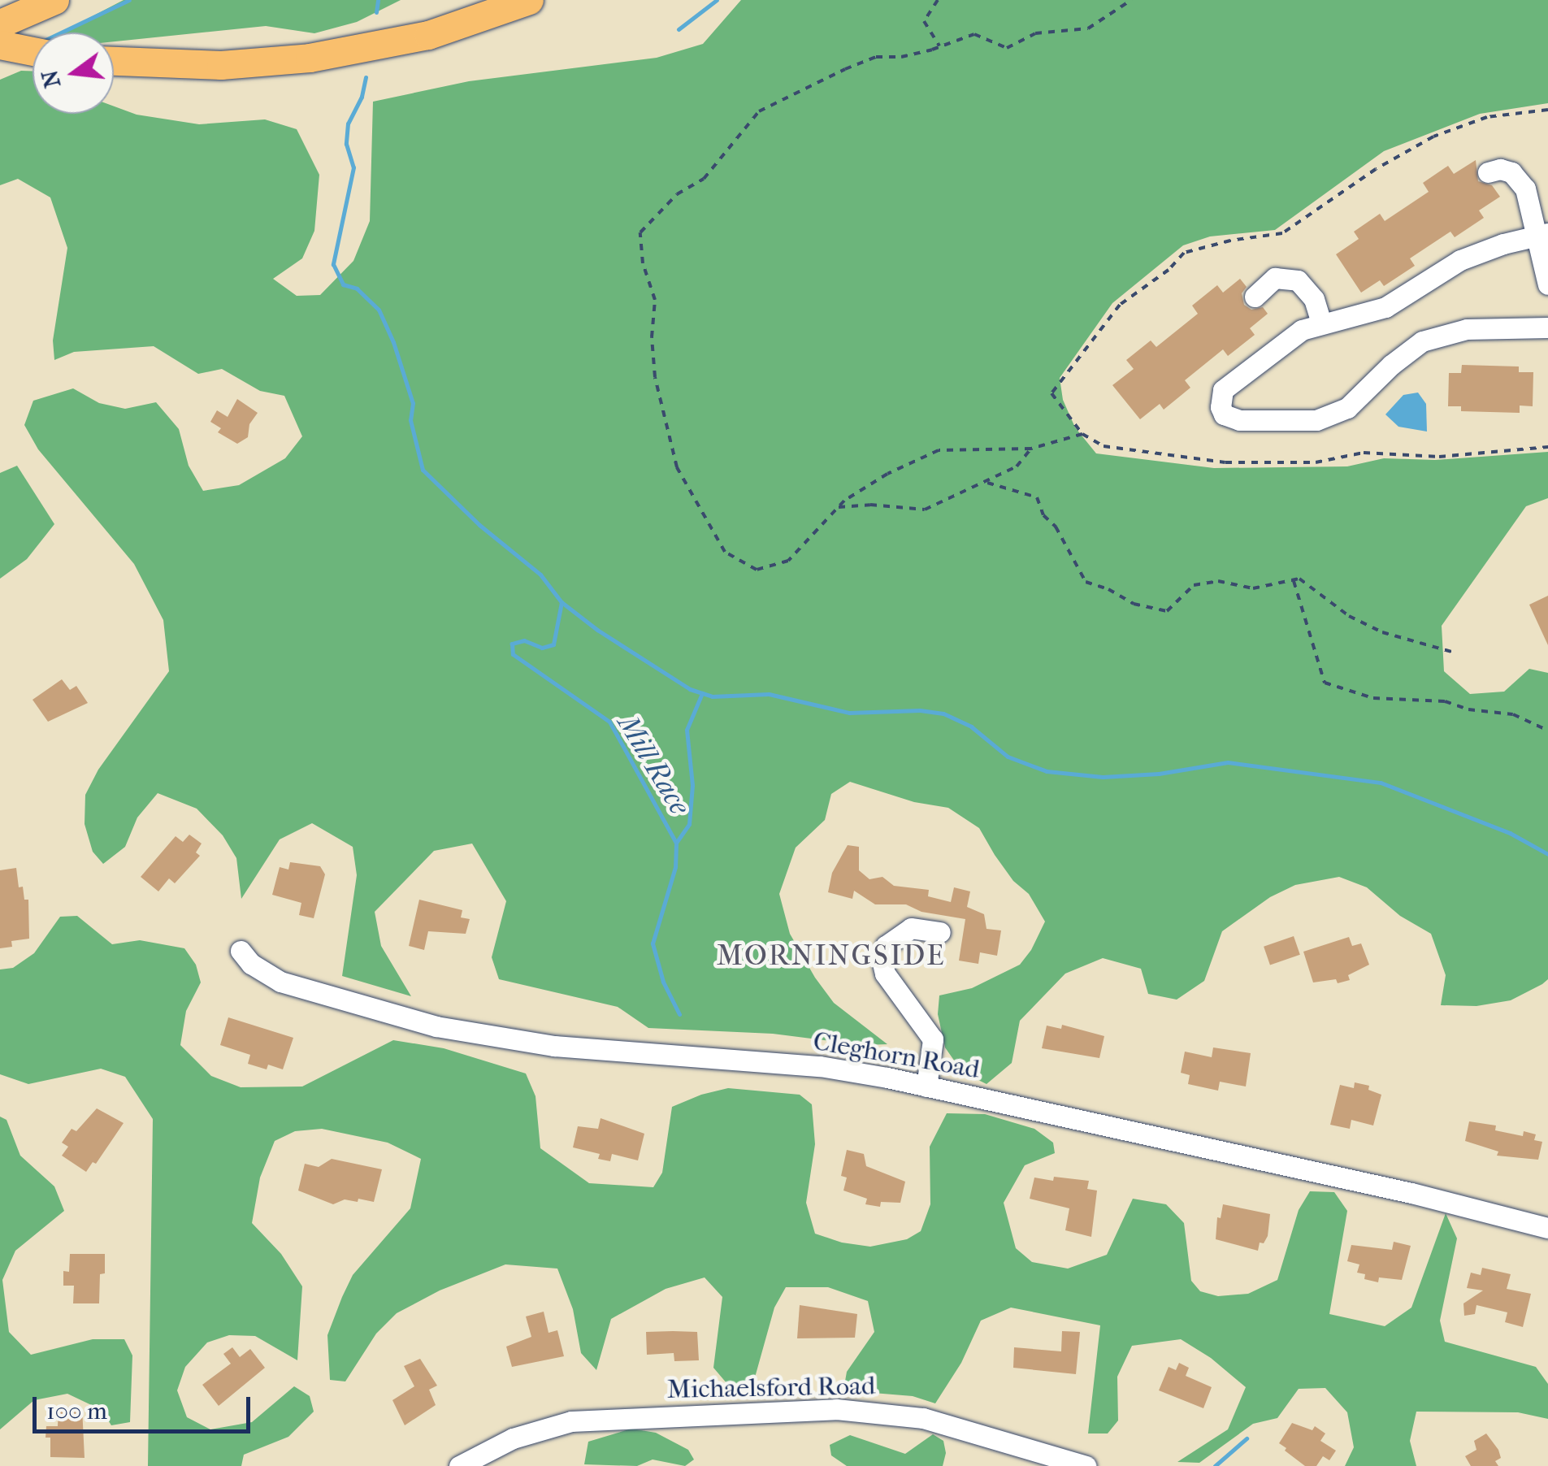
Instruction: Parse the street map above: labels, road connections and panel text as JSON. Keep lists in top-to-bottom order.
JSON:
{
  "streets": {
    "street": ["Cleghorn Road", "Michaelsford Road"]
  },
  "districts": ["MORNINGSIDE"],
  "water": ["Mill Race"],
  "scale_bar": "100 m",
  "north": "left"
}
